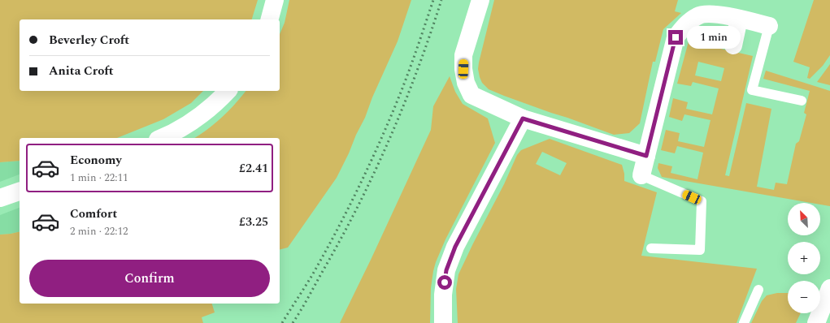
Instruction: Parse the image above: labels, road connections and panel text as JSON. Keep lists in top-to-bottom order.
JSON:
{
  "north": "top left",
  "page": {
    "banner": ["Beverley Croft", "Anita Croft"],
    "bubble": "1 min",
    "list": [
      {
        "name": "Economy",
        "note": "1 min · 22:11",
        "value": "£2.41"
      },
      {
        "name": "Comfort",
        "note": "2 min · 22:12",
        "value": "£3.25"
      }
    ],
    "map_buttons": ["+", "−"],
    "buttons": "Confirm"
  }
}
